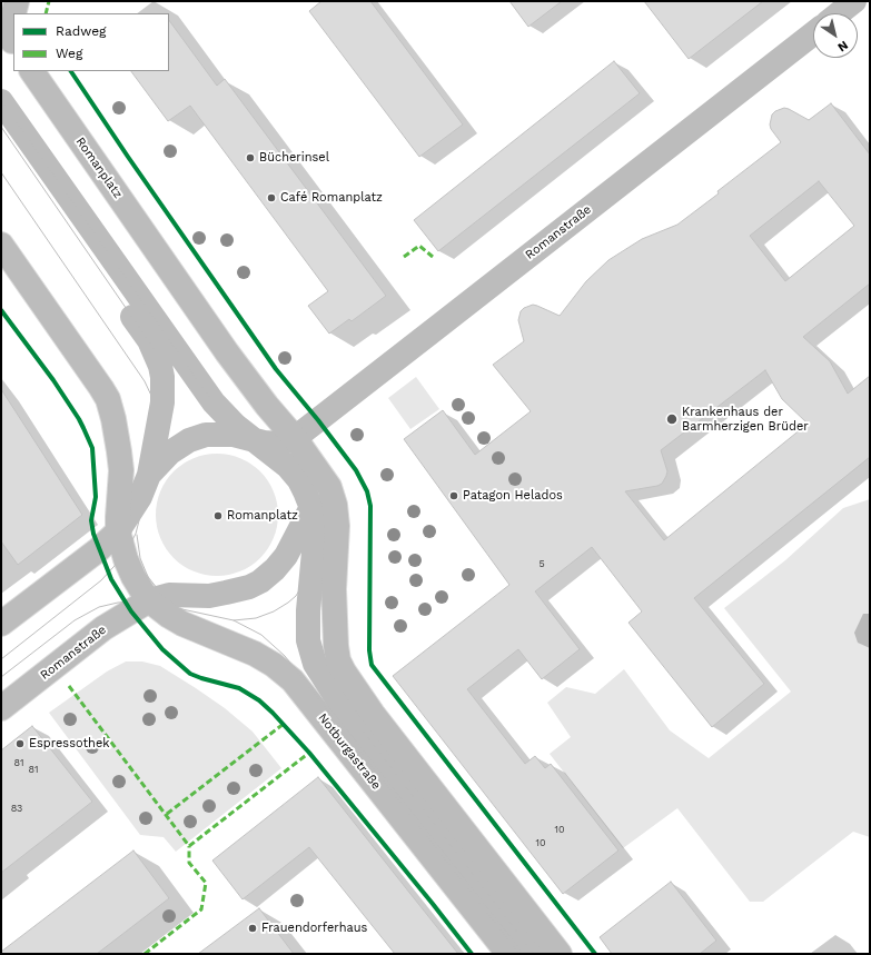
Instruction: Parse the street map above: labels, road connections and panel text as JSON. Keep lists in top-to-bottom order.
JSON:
{
  "streets": {
    "main road": ["Romanplatz", "Romanstraße", "Notburgastraße"]
  },
  "crossings": [
    ["Romanplatz", "Romanstraße"],
    ["Romanstraße", "Notburgastraße"]
  ],
  "places": [
    "Bücherinsel",
    "Café Romanplatz",
    "Krankenhaus der Barmherzigen Brüder",
    "Patagon Helados",
    "Romanplatz",
    "Espressothek",
    "Frauendorferhaus"
  ],
  "house_numbers": [
    "5",
    "81",
    "81",
    "83",
    "10",
    "10"
  ],
  "legend": ["Radweg", "Weg"],
  "north": "bottom right"
}
